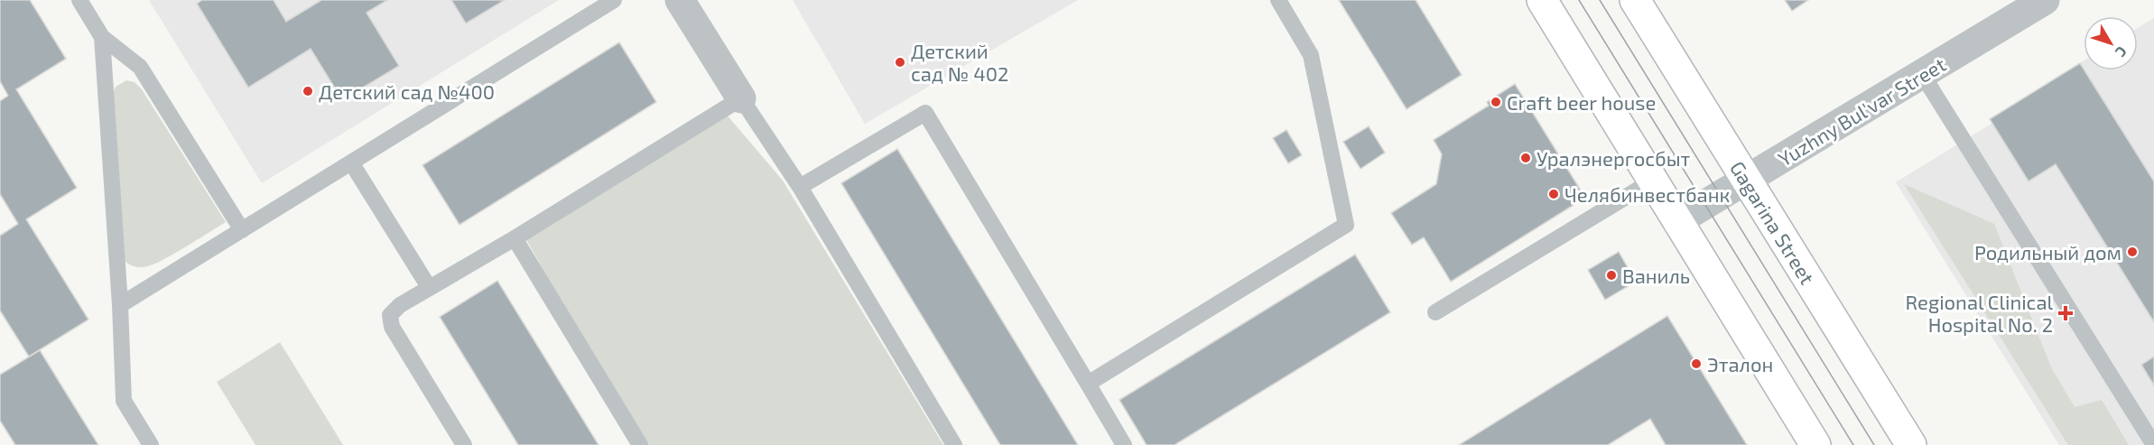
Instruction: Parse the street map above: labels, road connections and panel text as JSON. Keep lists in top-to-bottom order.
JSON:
{
  "streets": {
    "main road": ["Gagarina Street"],
    "street": ["Yuzhny Bul'var Street"]
  },
  "crossings": [
    ["Yuzhny Bul'var Street", "Gagarina Street"]
  ],
  "places": {
    "other": [
      "Детский сад № 402",
      "Детский сад №400",
      "Craft beer house",
      "Уралэнергосбыт",
      "Челябинвестбанк",
      "Родильный дом",
      "Ваниль",
      "Эталон"
    ],
    "health": ["Regional Clinical Hospital No. 2"]
  },
  "north": "bottom right"
}
